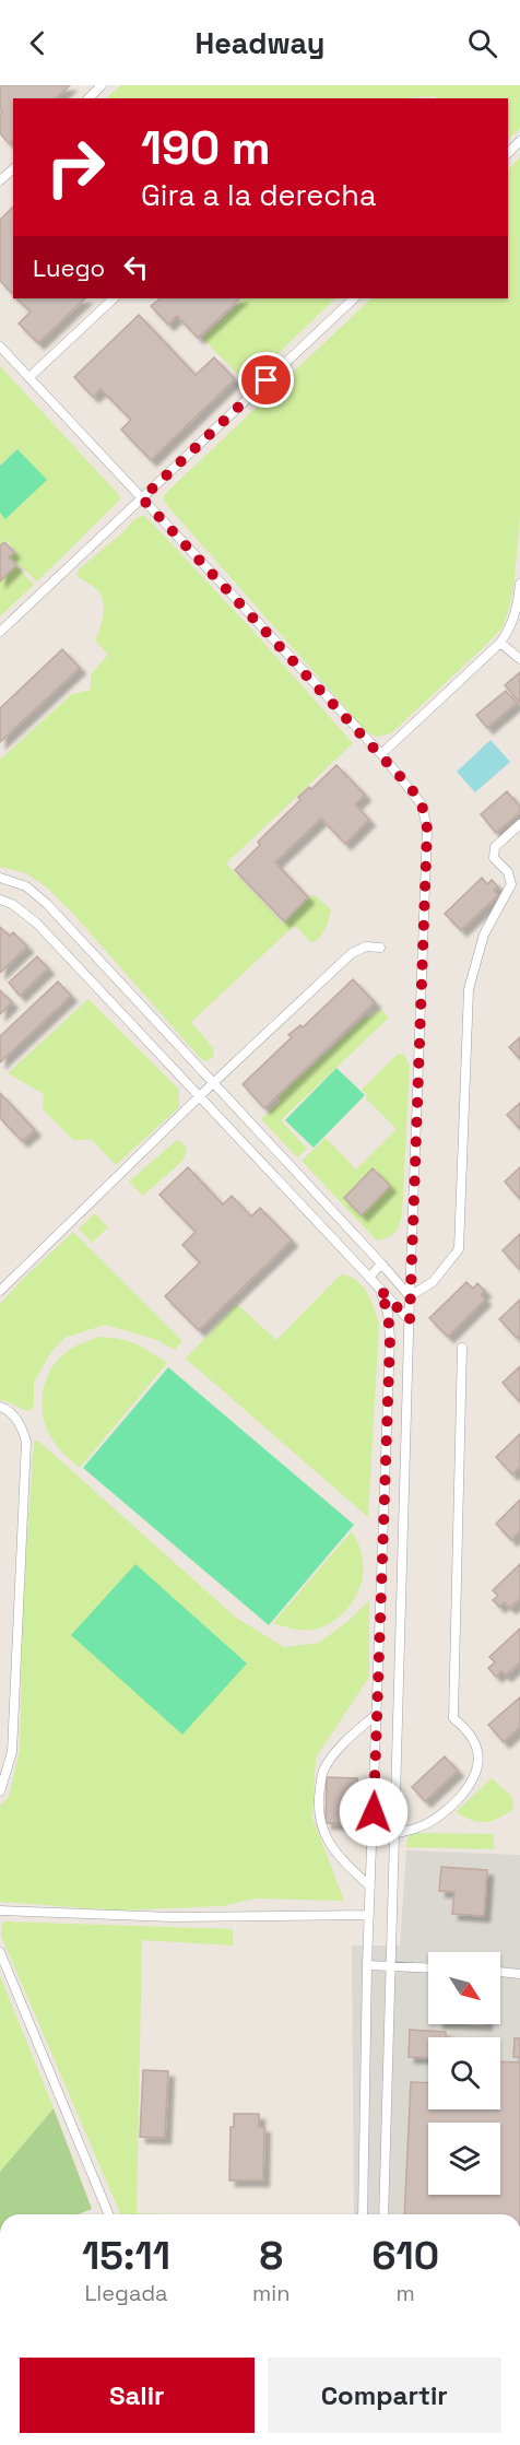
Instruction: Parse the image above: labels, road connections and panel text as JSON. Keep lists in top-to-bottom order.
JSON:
{
  "north": "bottom right",
  "page": {
    "header": "Headway",
    "turn": ["190 m", "Gira a la derecha"],
    "then": "Luego",
    "eta": [
      "15:11",
      "Llegada",
      "8",
      "min",
      "610",
      "m"
    ],
    "buttons": ["Salir", "Compartir"]
  }
}
